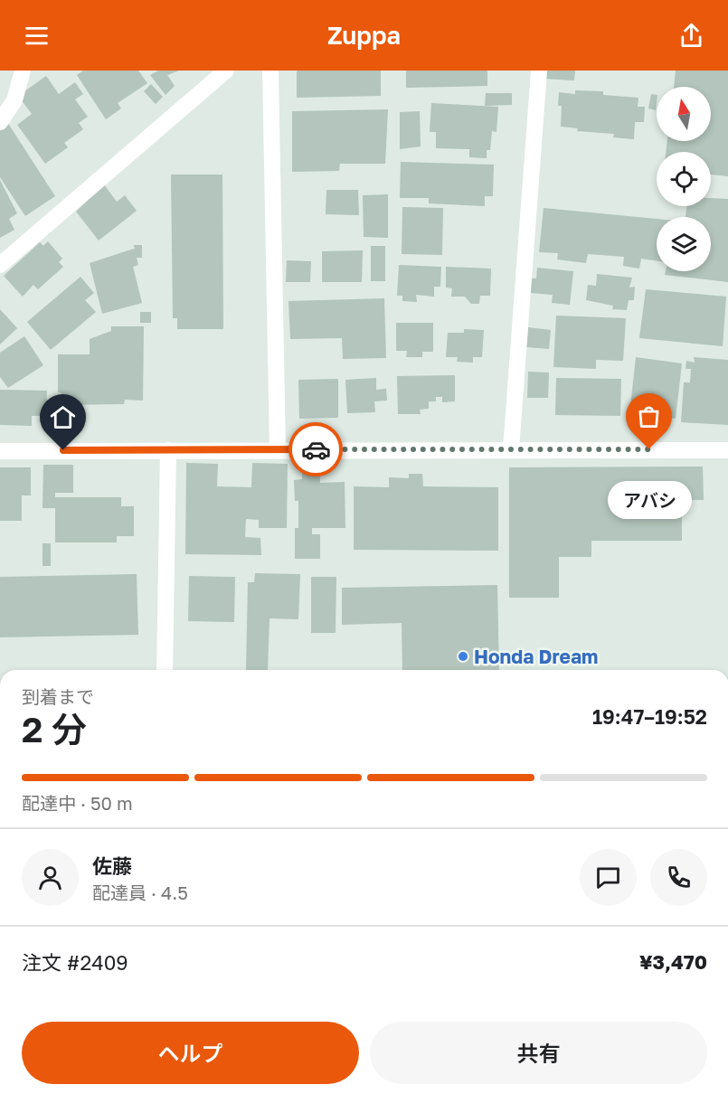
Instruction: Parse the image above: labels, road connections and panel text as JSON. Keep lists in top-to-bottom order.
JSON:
{
  "places": ["アバシ", "Honda Dream"],
  "north": "top",
  "page": {
    "header": "Zuppa",
    "bubble": "アバシ",
    "heading": ["2 分", "到着まで", "19:47–19:52"],
    "panel": [
      "佐藤",
      "配達員 · 4.5",
      "注文 #2409",
      "¥3,470"
    ],
    "bar": "配達中 · 50 m",
    "buttons": ["ヘルプ", "共有"]
  }
}
